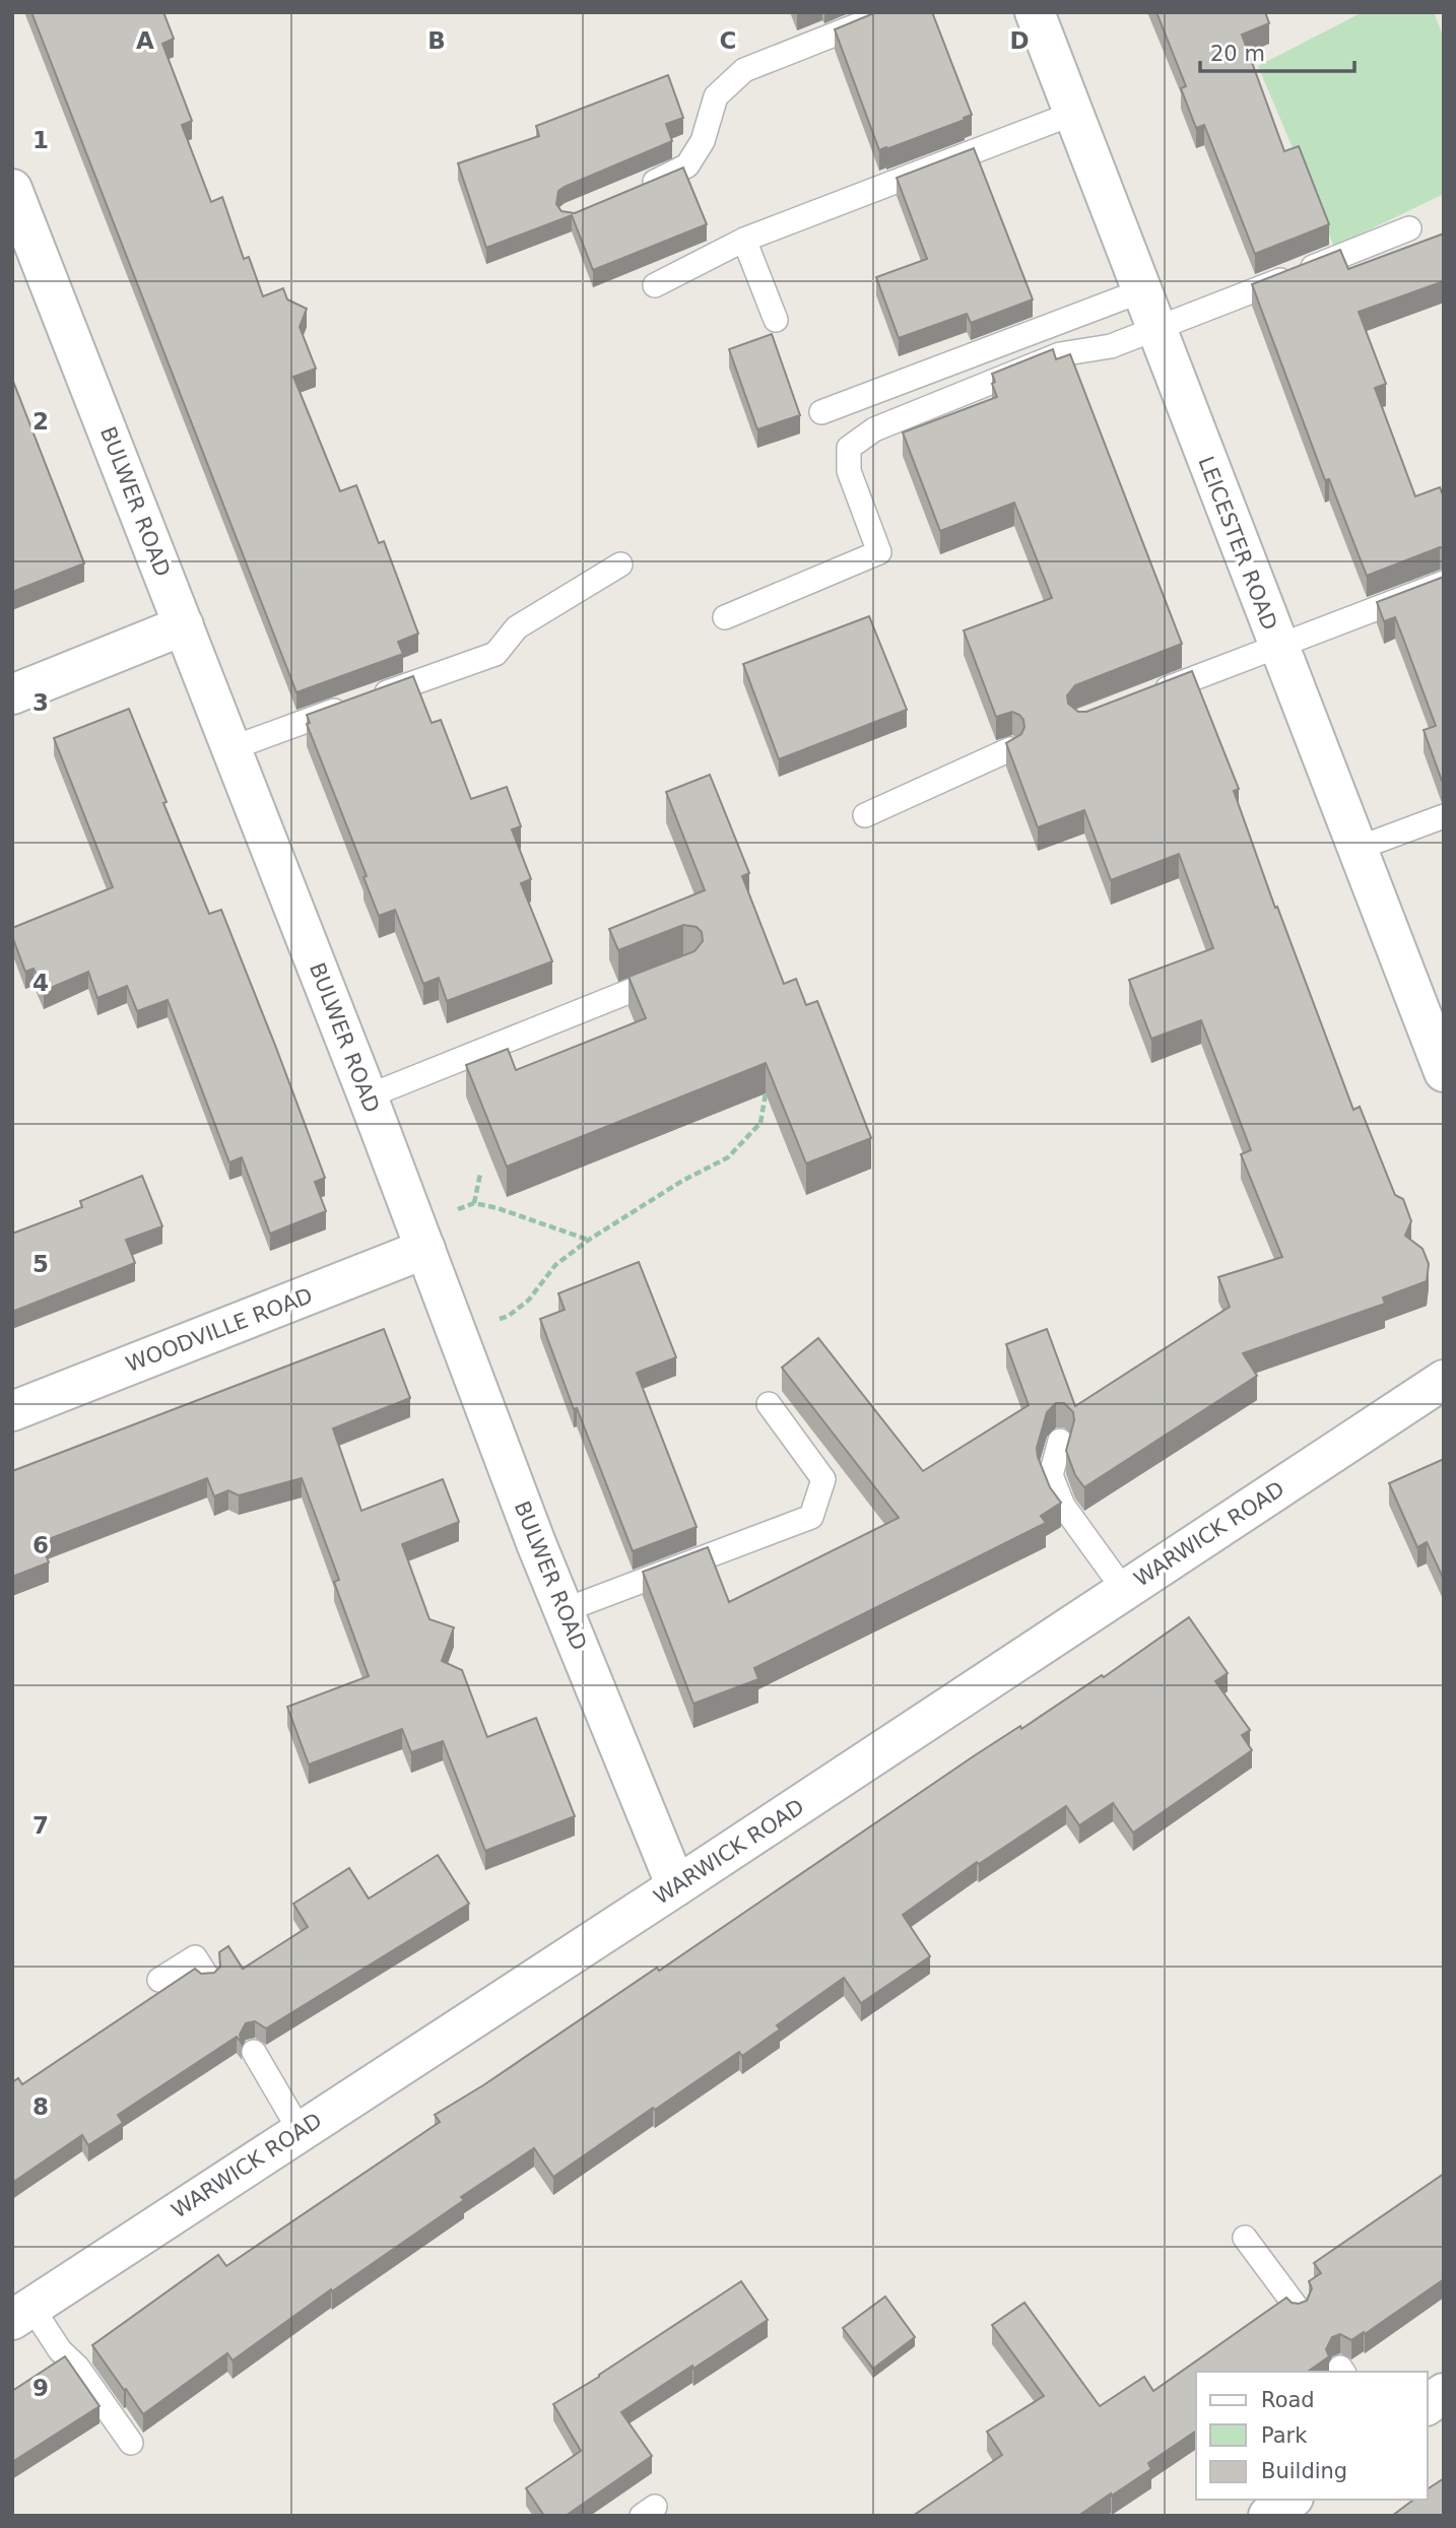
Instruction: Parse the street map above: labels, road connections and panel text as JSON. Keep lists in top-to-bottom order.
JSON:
{
  "streets": {
    "street": [
      "BULWER ROAD",
      "LEICESTER ROAD",
      "WOODVILLE ROAD",
      "WARWICK ROAD"
    ]
  },
  "crossings": [
    ["BULWER ROAD", "WOODVILLE ROAD"],
    ["BULWER ROAD", "WARWICK ROAD"]
  ],
  "legend": ["Road", "Park", "Building"],
  "scale_bar": "20 m",
  "grid": {
    "columns": [
      "A",
      "B",
      "C",
      "D"
    ],
    "rows": [
      "1",
      "2",
      "3",
      "4",
      "5",
      "6",
      "7",
      "8",
      "9"
    ]
  }
}
